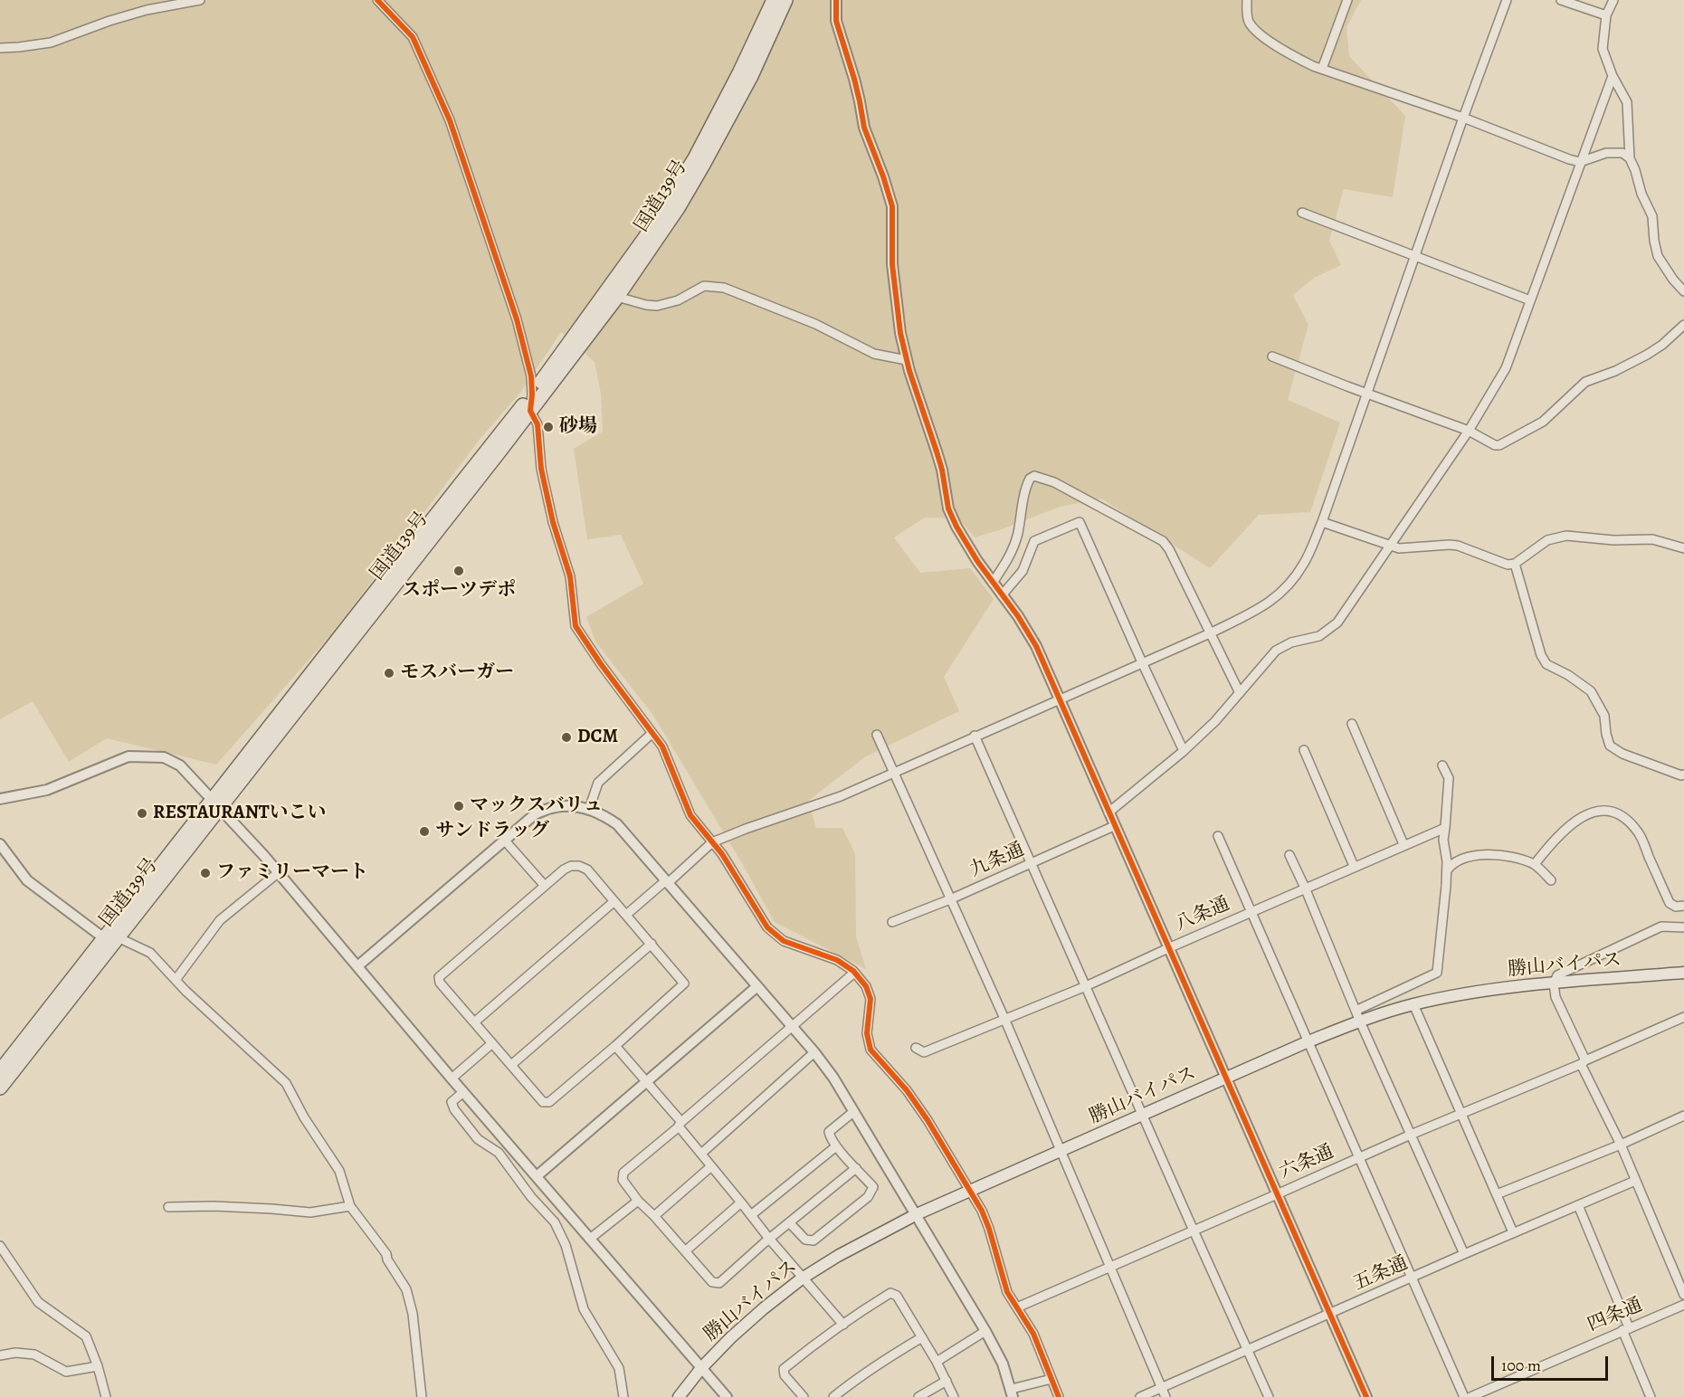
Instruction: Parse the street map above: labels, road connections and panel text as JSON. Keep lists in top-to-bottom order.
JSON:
{
  "streets": {
    "highway": ["国道139号"],
    "main road": ["勝山バイパス"],
    "street": [
      "九条通",
      "八条通",
      "六条通",
      "五条通",
      "四条通"
    ]
  },
  "places": [
    "砂場",
    "スポーツデポ",
    "モスバーガー",
    "DCM",
    "マックスバリュ",
    "RESTAURANTいこい",
    "サンドラッグ",
    "ファミリーマート"
  ],
  "scale_bar": "100 m"
}
